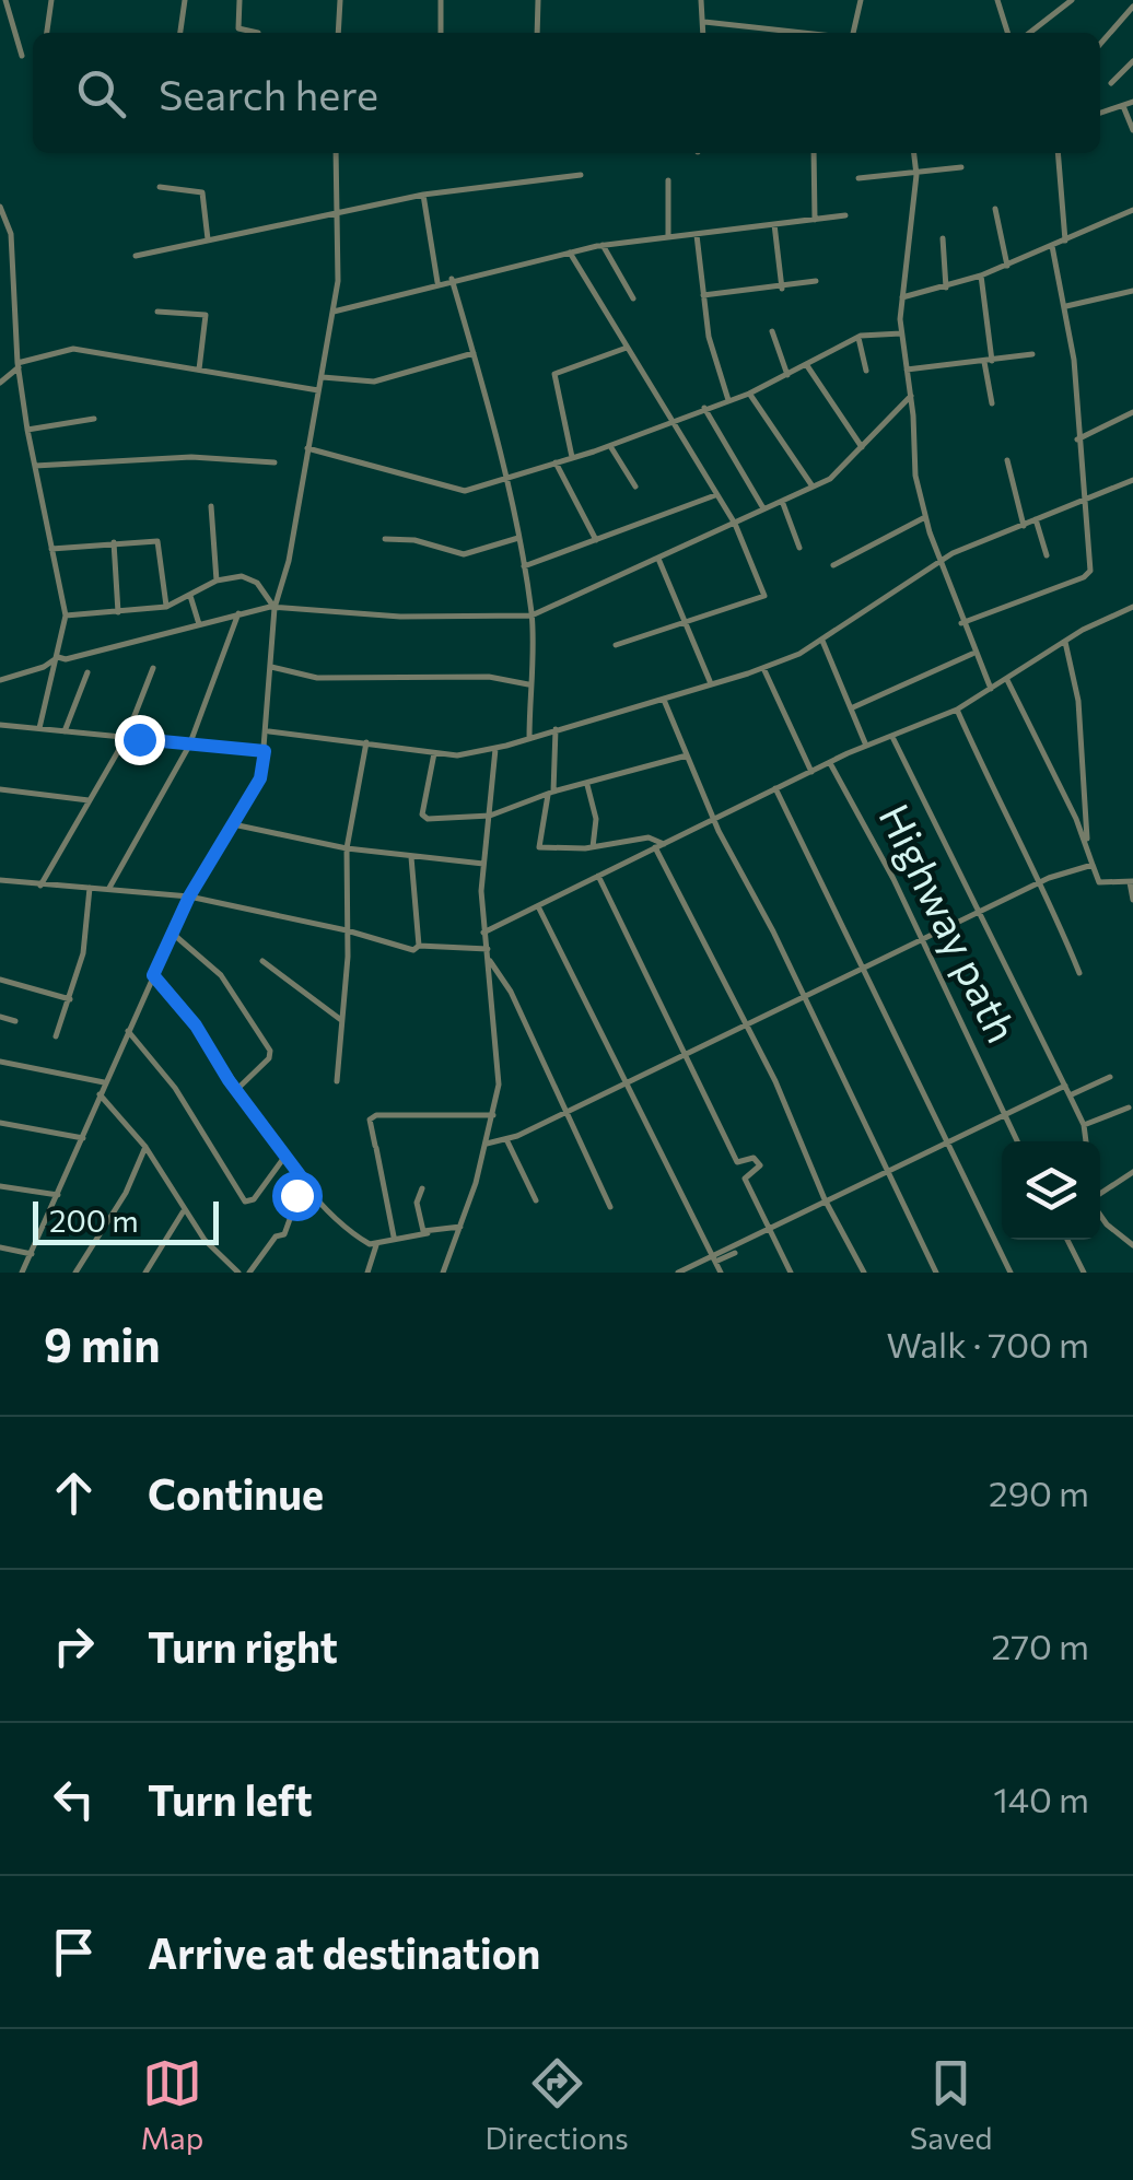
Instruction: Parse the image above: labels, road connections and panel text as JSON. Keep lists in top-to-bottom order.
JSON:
{
  "streets": {
    "street": ["Highway path"]
  },
  "scale_bar": "200 m",
  "page": {
    "search": "Search here",
    "scale": "200 m",
    "heading": ["9 min", "Walk · 700 m"],
    "list": [
      ["Continue", "290 m"],
      ["Turn right", "270 m"],
      ["Turn left", "140 m"],
      "Arrive at destination"
    ],
    "nav": ["Map", "Directions", "Saved"]
  }
}
